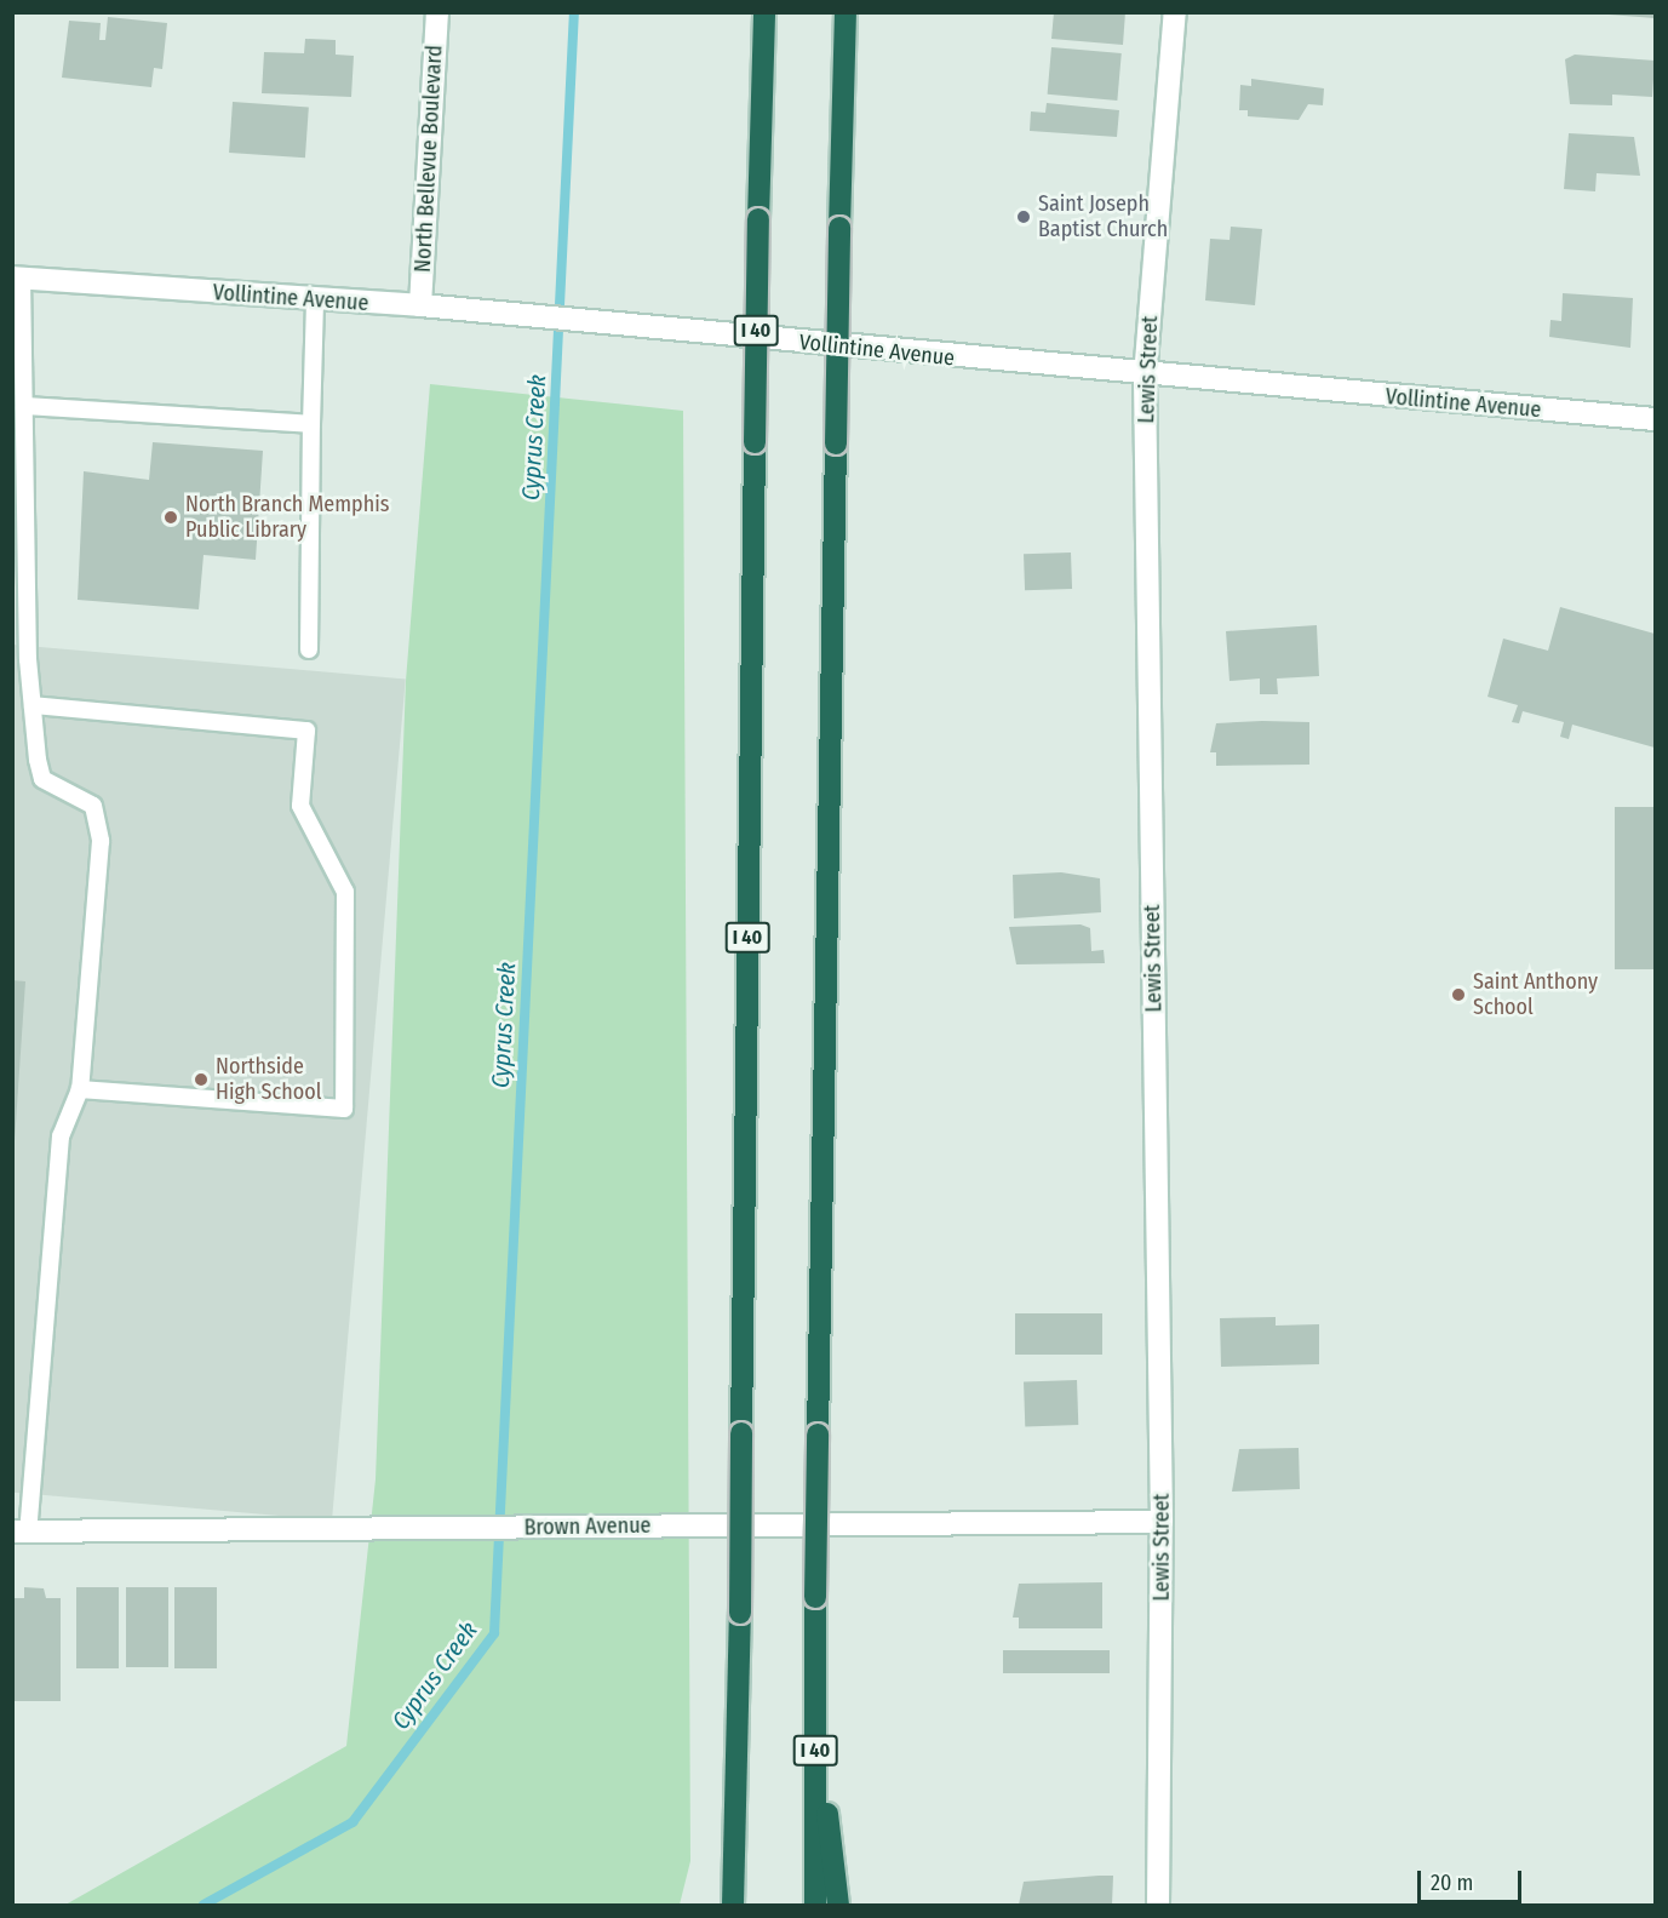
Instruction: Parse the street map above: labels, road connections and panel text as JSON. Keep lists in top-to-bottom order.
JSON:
{
  "streets": {
    "highway": ["I 40"],
    "street": [
      "North Bellevue Boulevard",
      "Vollintine Avenue",
      "Lewis Street",
      "Brown Avenue"
    ]
  },
  "crossings": [
    ["North Bellevue Boulevard", "Vollintine Avenue"],
    ["Vollintine Avenue", "Lewis Street"],
    ["Lewis Street", "Brown Avenue"]
  ],
  "water": ["Cyprus Creek"],
  "places": [
    "Saint Joseph Baptist Church",
    "North Branch Memphis Public Library",
    "Saint Anthony School",
    "Northside High School"
  ],
  "scale_bar": "20 m"
}
